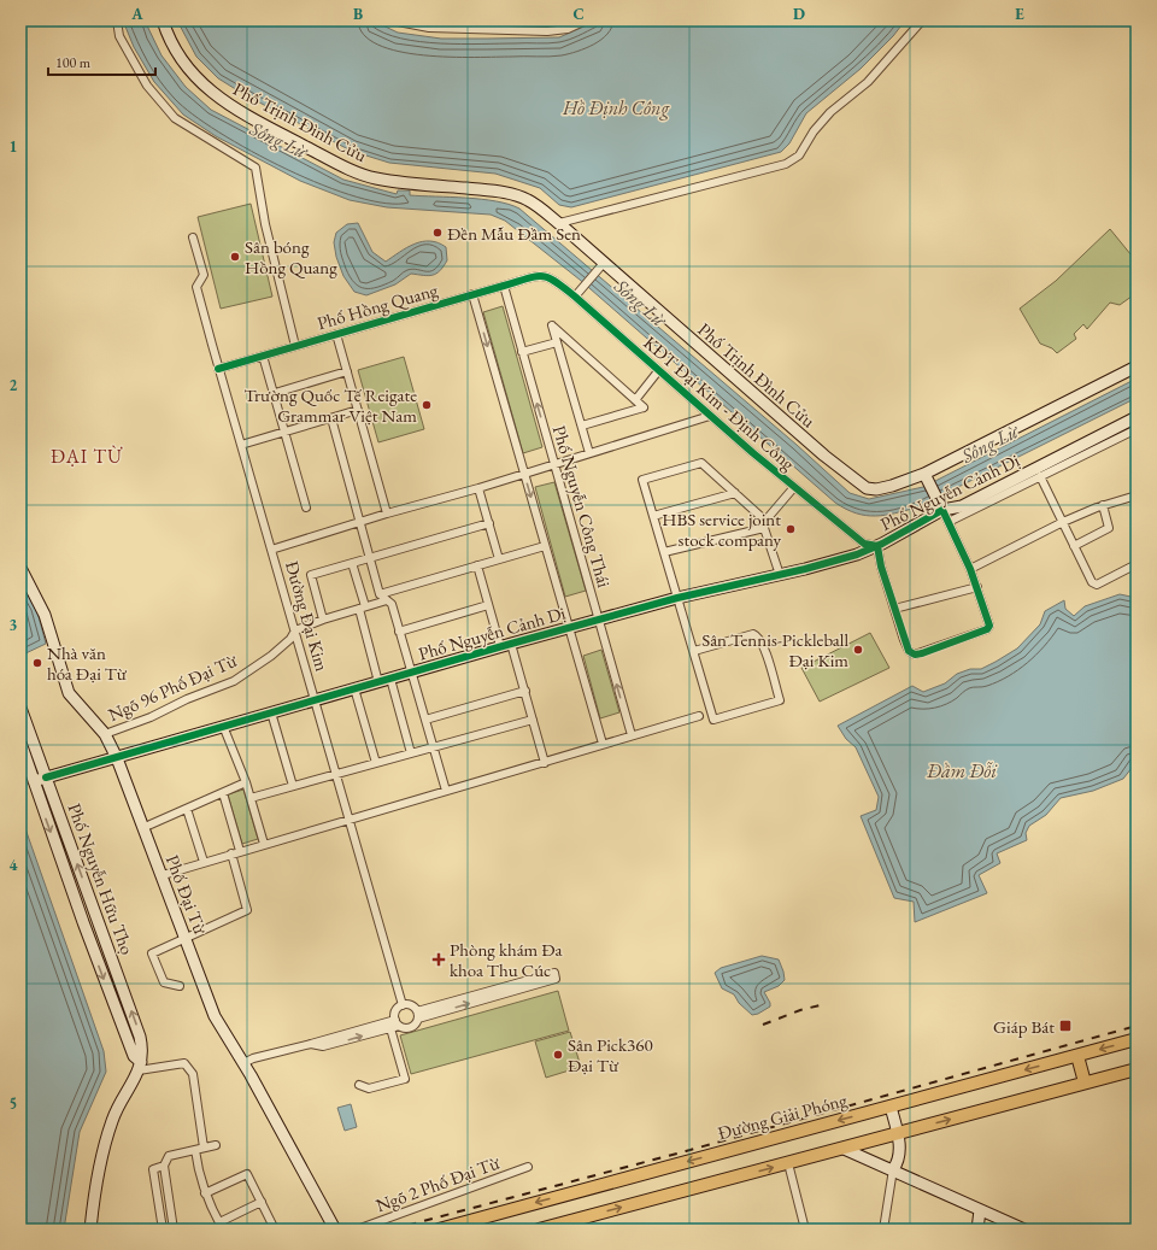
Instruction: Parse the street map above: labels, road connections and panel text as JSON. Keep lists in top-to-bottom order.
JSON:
{
  "streets": {
    "main road": [
      "Phố Trịnh Đình Cửu",
      "Phố Nguyễn Cảnh Dị",
      "Phố Nguyễn Hữu Thọ",
      "Phố Đại Từ",
      "Đường Giải Phóng"
    ],
    "street": [
      "Phố Hồng Quang",
      "KĐT Đại Kim - Định Công",
      "Phố Nguyễn Công Thái",
      "Đường Đại Kim",
      "Ngõ 96 Phố Đại Từ",
      "Ngõ 2 Phố Đại Từ"
    ]
  },
  "crossings": [
    ["Phố Hồng Quang", "KĐT Đại Kim - Định Công"],
    ["Phố Hồng Quang", "Phố Nguyễn Công Thái"],
    ["Phố Hồng Quang", "Đường Đại Kim"],
    ["KĐT Đại Kim - Định Công", "Phố Nguyễn Cảnh Dị"],
    ["KĐT Đại Kim - Định Công", "Phố Nguyễn Công Thái"],
    ["KĐT Đại Kim - Định Công", "Đường Đại Kim"],
    ["Phố Nguyễn Cảnh Dị", "Phố Nguyễn Công Thái"],
    ["Phố Nguyễn Cảnh Dị", "Đường Đại Kim"],
    ["Phố Nguyễn Cảnh Dị", "Phố Nguyễn Hữu Thọ"],
    ["Phố Nguyễn Cảnh Dị", "Phố Đại Từ"],
    ["Đường Đại Kim", "Ngõ 96 Phố Đại Từ"],
    ["Ngõ 96 Phố Đại Từ", "Phố Đại Từ"]
  ],
  "districts": ["ĐẠI TỪ"],
  "water": ["Hồ Định Công", "Sông Lừ", "Đầm Đỗi"],
  "places": {
    "other": [
      "Đền Mẫu Đầm Sen",
      "Sân bóng Hồng Quang",
      "Trường Quốc Tế Reigate Grammar Việt Nam",
      "HBS service joint stock company",
      "Sân Tennis-Pickleball Đại Kim",
      "Nhà văn hóa Đại Từ",
      "Sân Pick360 Đại Từ"
    ],
    "health": ["Phòng khám Đa khoa Thu Cúc"],
    "transit": ["Giáp Bát"]
  },
  "scale_bar": "100 m",
  "grid": {
    "columns": [
      "A",
      "B",
      "C",
      "D",
      "E"
    ],
    "rows": [
      "1",
      "2",
      "3",
      "4",
      "5"
    ]
  }
}
